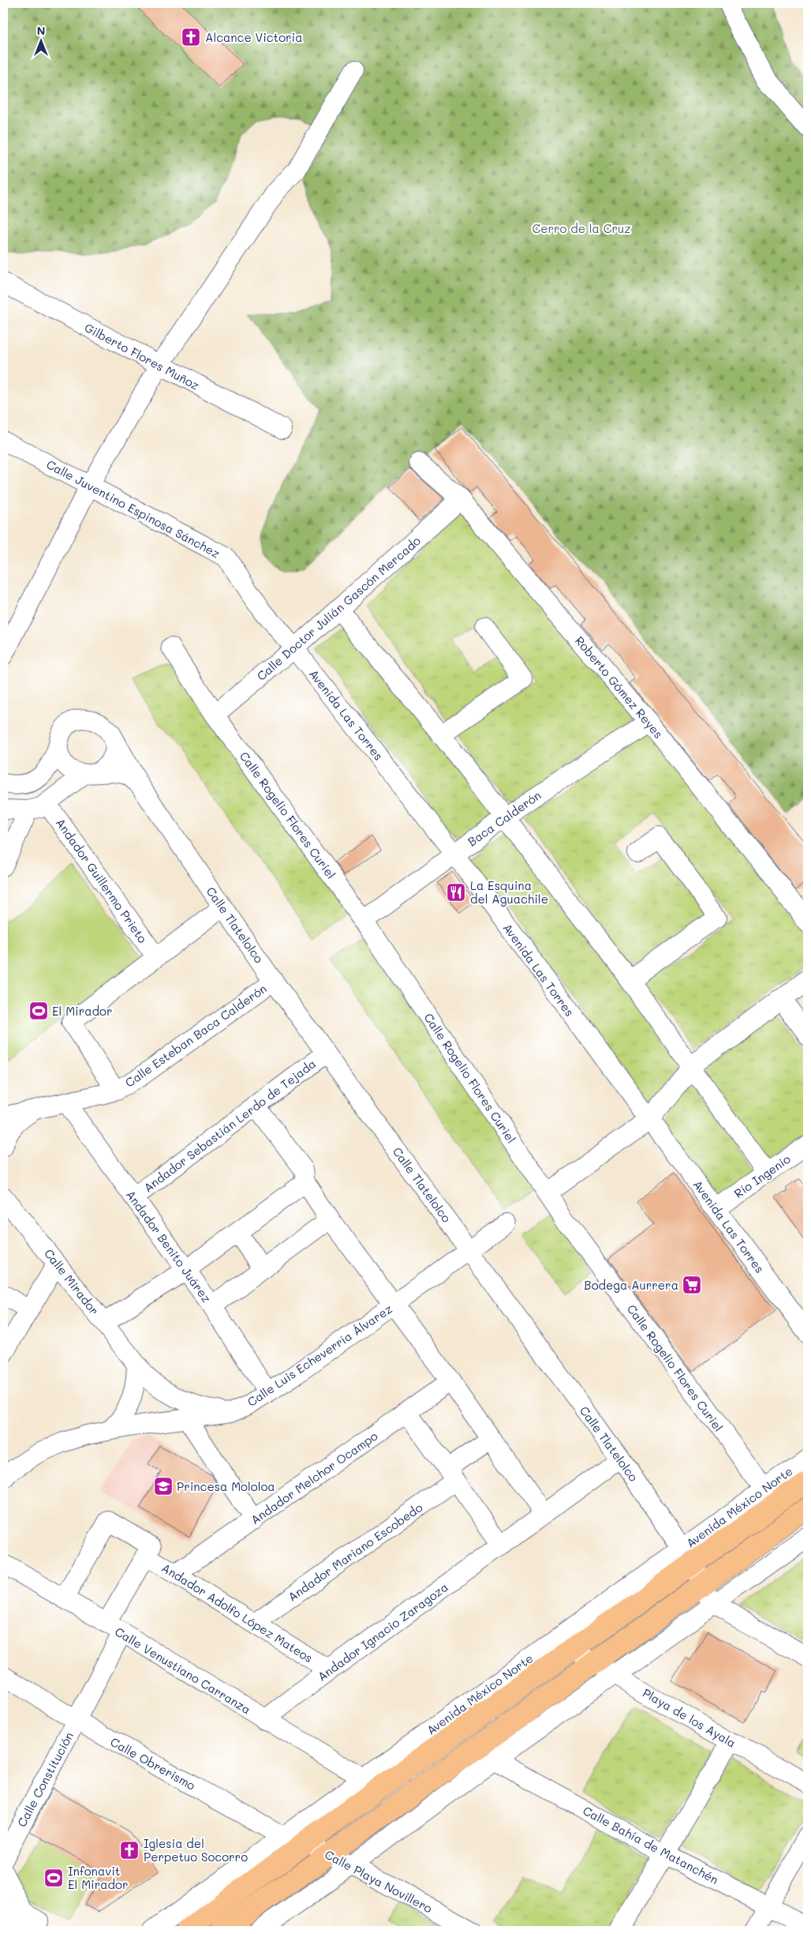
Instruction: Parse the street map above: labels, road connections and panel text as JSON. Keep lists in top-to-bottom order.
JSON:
{
  "streets": {
    "main road": ["Avenida México Norte"],
    "street": [
      "Gilberto Flores Muñoz",
      "Calle Juventino Espinosa Sánchez",
      "Calle Doctor Julián Gascón Mercado",
      "Roberto Gómez Reyes",
      "Avenida Las Torres",
      "Calle Rogelio Flores Curiel",
      "Baca Calderón",
      "Andador Guillermo Prieto",
      "Calle Tlatelolco",
      "Calle Esteban Baca Calderón",
      "Andador Sebastián Lerdo de Tejada",
      "Río Ingenio",
      "Andador Benito Juárez",
      "Calle Mirador",
      "Calle Luis Echeverría Álvarez",
      "Andador Melchor Ocampo",
      "Andador Mariano Escobedo",
      "Andador Adolfo López Mateos",
      "Andador Ignacio Zaragoza",
      "Calle Venustiano Carranza",
      "Playa de los Ayala",
      "Calle Obrerismo",
      "Calle Constitución",
      "Calle Bahía de Matanchén",
      "Calle Playa Novillero"
    ]
  },
  "crossings": [
    ["Calle Juventino Espinosa Sánchez", "Avenida Las Torres"],
    ["Calle Doctor Julián Gascón Mercado", "Roberto Gómez Reyes"],
    ["Calle Doctor Julián Gascón Mercado", "Avenida Las Torres"],
    ["Calle Doctor Julián Gascón Mercado", "Calle Rogelio Flores Curiel"],
    ["Roberto Gómez Reyes", "Baca Calderón"],
    ["Avenida Las Torres", "Baca Calderón"],
    ["Avenida Las Torres", "Río Ingenio"],
    ["Calle Rogelio Flores Curiel", "Baca Calderón"],
    ["Calle Rogelio Flores Curiel", "Avenida México Norte"],
    ["Calle Tlatelolco", "Calle Esteban Baca Calderón"],
    ["Calle Tlatelolco", "Andador Sebastián Lerdo de Tejada"],
    ["Calle Tlatelolco", "Calle Luis Echeverría Álvarez"],
    ["Calle Tlatelolco", "Avenida México Norte"],
    ["Calle Tlatelolco", "Andador Ignacio Zaragoza"],
    ["Calle Esteban Baca Calderón", "Andador Benito Juárez"],
    ["Andador Sebastián Lerdo de Tejada", "Andador Benito Juárez"],
    ["Andador Benito Juárez", "Calle Luis Echeverría Álvarez"],
    ["Calle Mirador", "Calle Luis Echeverría Álvarez"],
    ["Andador Melchor Ocampo", "Andador Adolfo López Mateos"],
    ["Avenida México Norte", "Calle Venustiano Carranza"],
    ["Avenida México Norte", "Playa de los Ayala"],
    ["Avenida México Norte", "Calle Obrerismo"],
    ["Avenida México Norte", "Calle Playa Novillero"],
    ["Andador Mariano Escobedo", "Andador Adolfo López Mateos"],
    ["Andador Adolfo López Mateos", "Andador Ignacio Zaragoza"],
    ["Andador Adolfo López Mateos", "Calle Constitución"],
    ["Andador Ignacio Zaragoza", "Calle Venustiano Carranza"],
    ["Calle Venustiano Carranza", "Calle Constitución"],
    ["Calle Obrerismo", "Calle Constitución"],
    ["Calle Obrerismo", "Calle Playa Novillero"]
  ],
  "parks": ["Cerro de la Cruz"],
  "places": {
    "church": ["Alcance Victoria", "Iglesia del Perpetuo Socorro"],
    "restaurant": ["La Esquina del Aguachile"],
    "sports": ["El Mirador", "Infonavit El Mirador"],
    "supermarket": ["Bodega Aurrera"],
    "school or university": ["Princesa Mololoa"]
  },
  "north": "top"
}
